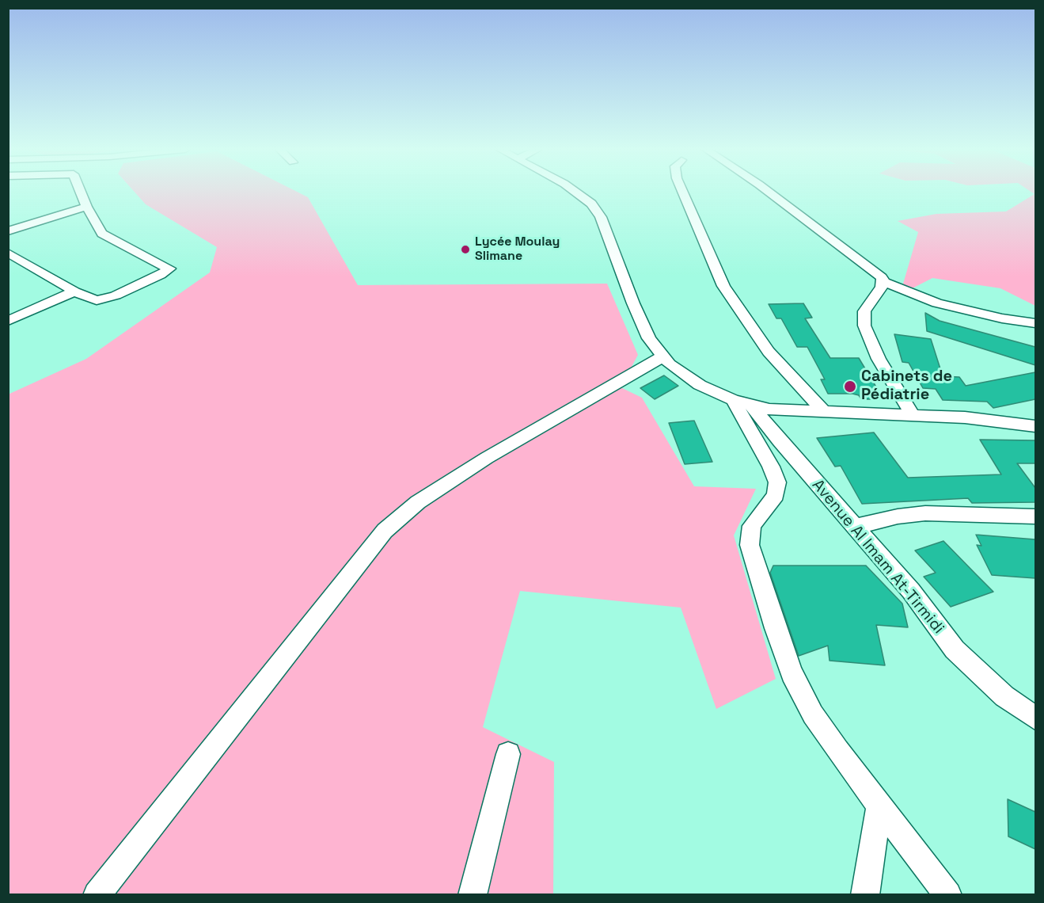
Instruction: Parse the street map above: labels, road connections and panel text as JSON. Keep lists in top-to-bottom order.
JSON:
{
  "streets": {
    "street": ["Avenue Al Imam At-Tirmidi"]
  },
  "places": ["Lycée Moulay Slimane", "Cabinets de Pédiatrie"]
}
